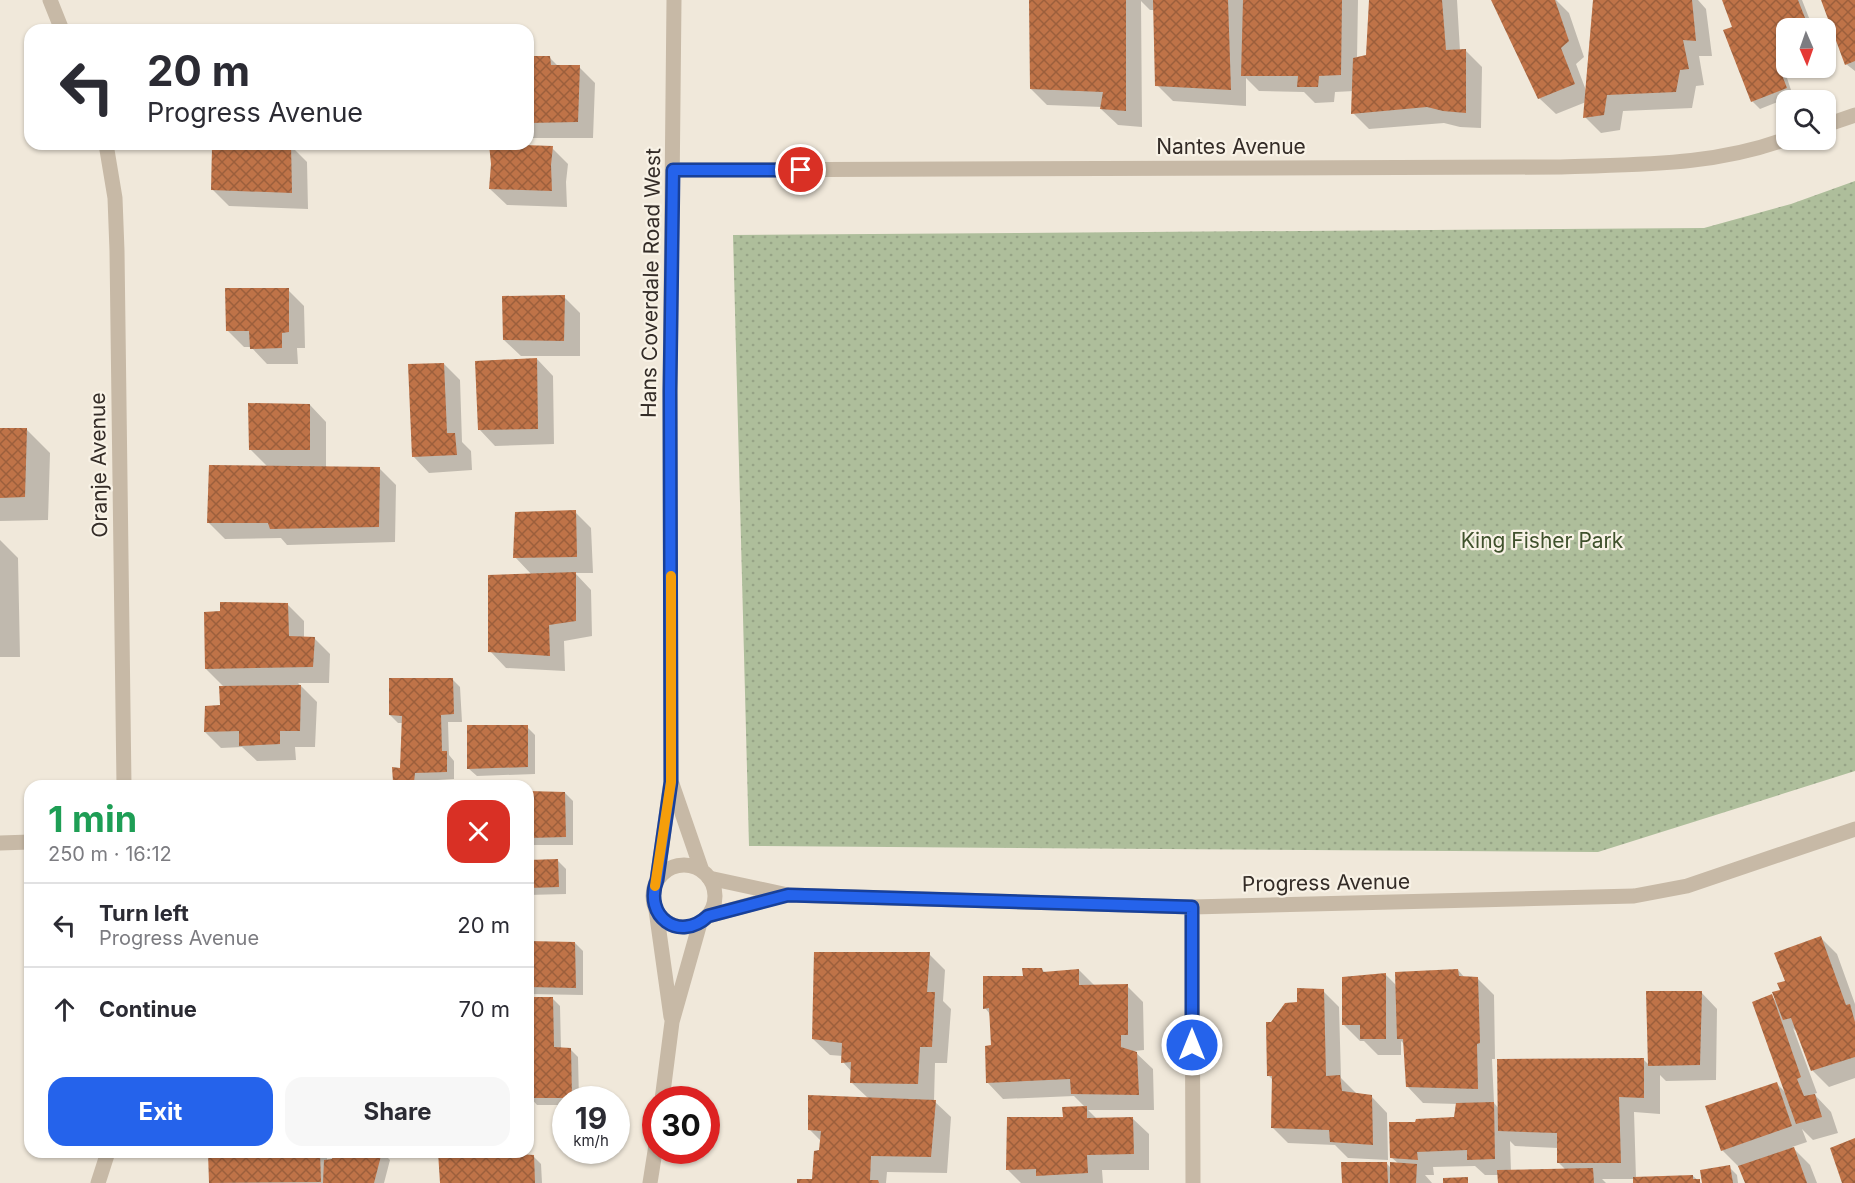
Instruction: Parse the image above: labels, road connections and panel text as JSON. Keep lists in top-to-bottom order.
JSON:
{
  "streets": {
    "street": [
      "Nantes Avenue",
      "Hans Coverdale Road West",
      "Oranje Avenue",
      "Progress Avenue"
    ]
  },
  "crossings": [
    ["Nantes Avenue", "Hans Coverdale Road West"],
    ["Hans Coverdale Road West", "Progress Avenue"]
  ],
  "parks": ["King Fisher Park"],
  "north": "bottom",
  "page": {
    "turn": ["20 m", "Progress Avenue"],
    "heading": ["1 min", "250 m · 16:12"],
    "list": [
      {
        "name": "Turn left",
        "note": "Progress Avenue",
        "value": "20 m"
      },
      {
        "name": "Continue",
        "value": "70 m"
      }
    ],
    "buttons": ["Exit", "Share"],
    "speed": "19 km/h",
    "limit": "30"
  }
}
